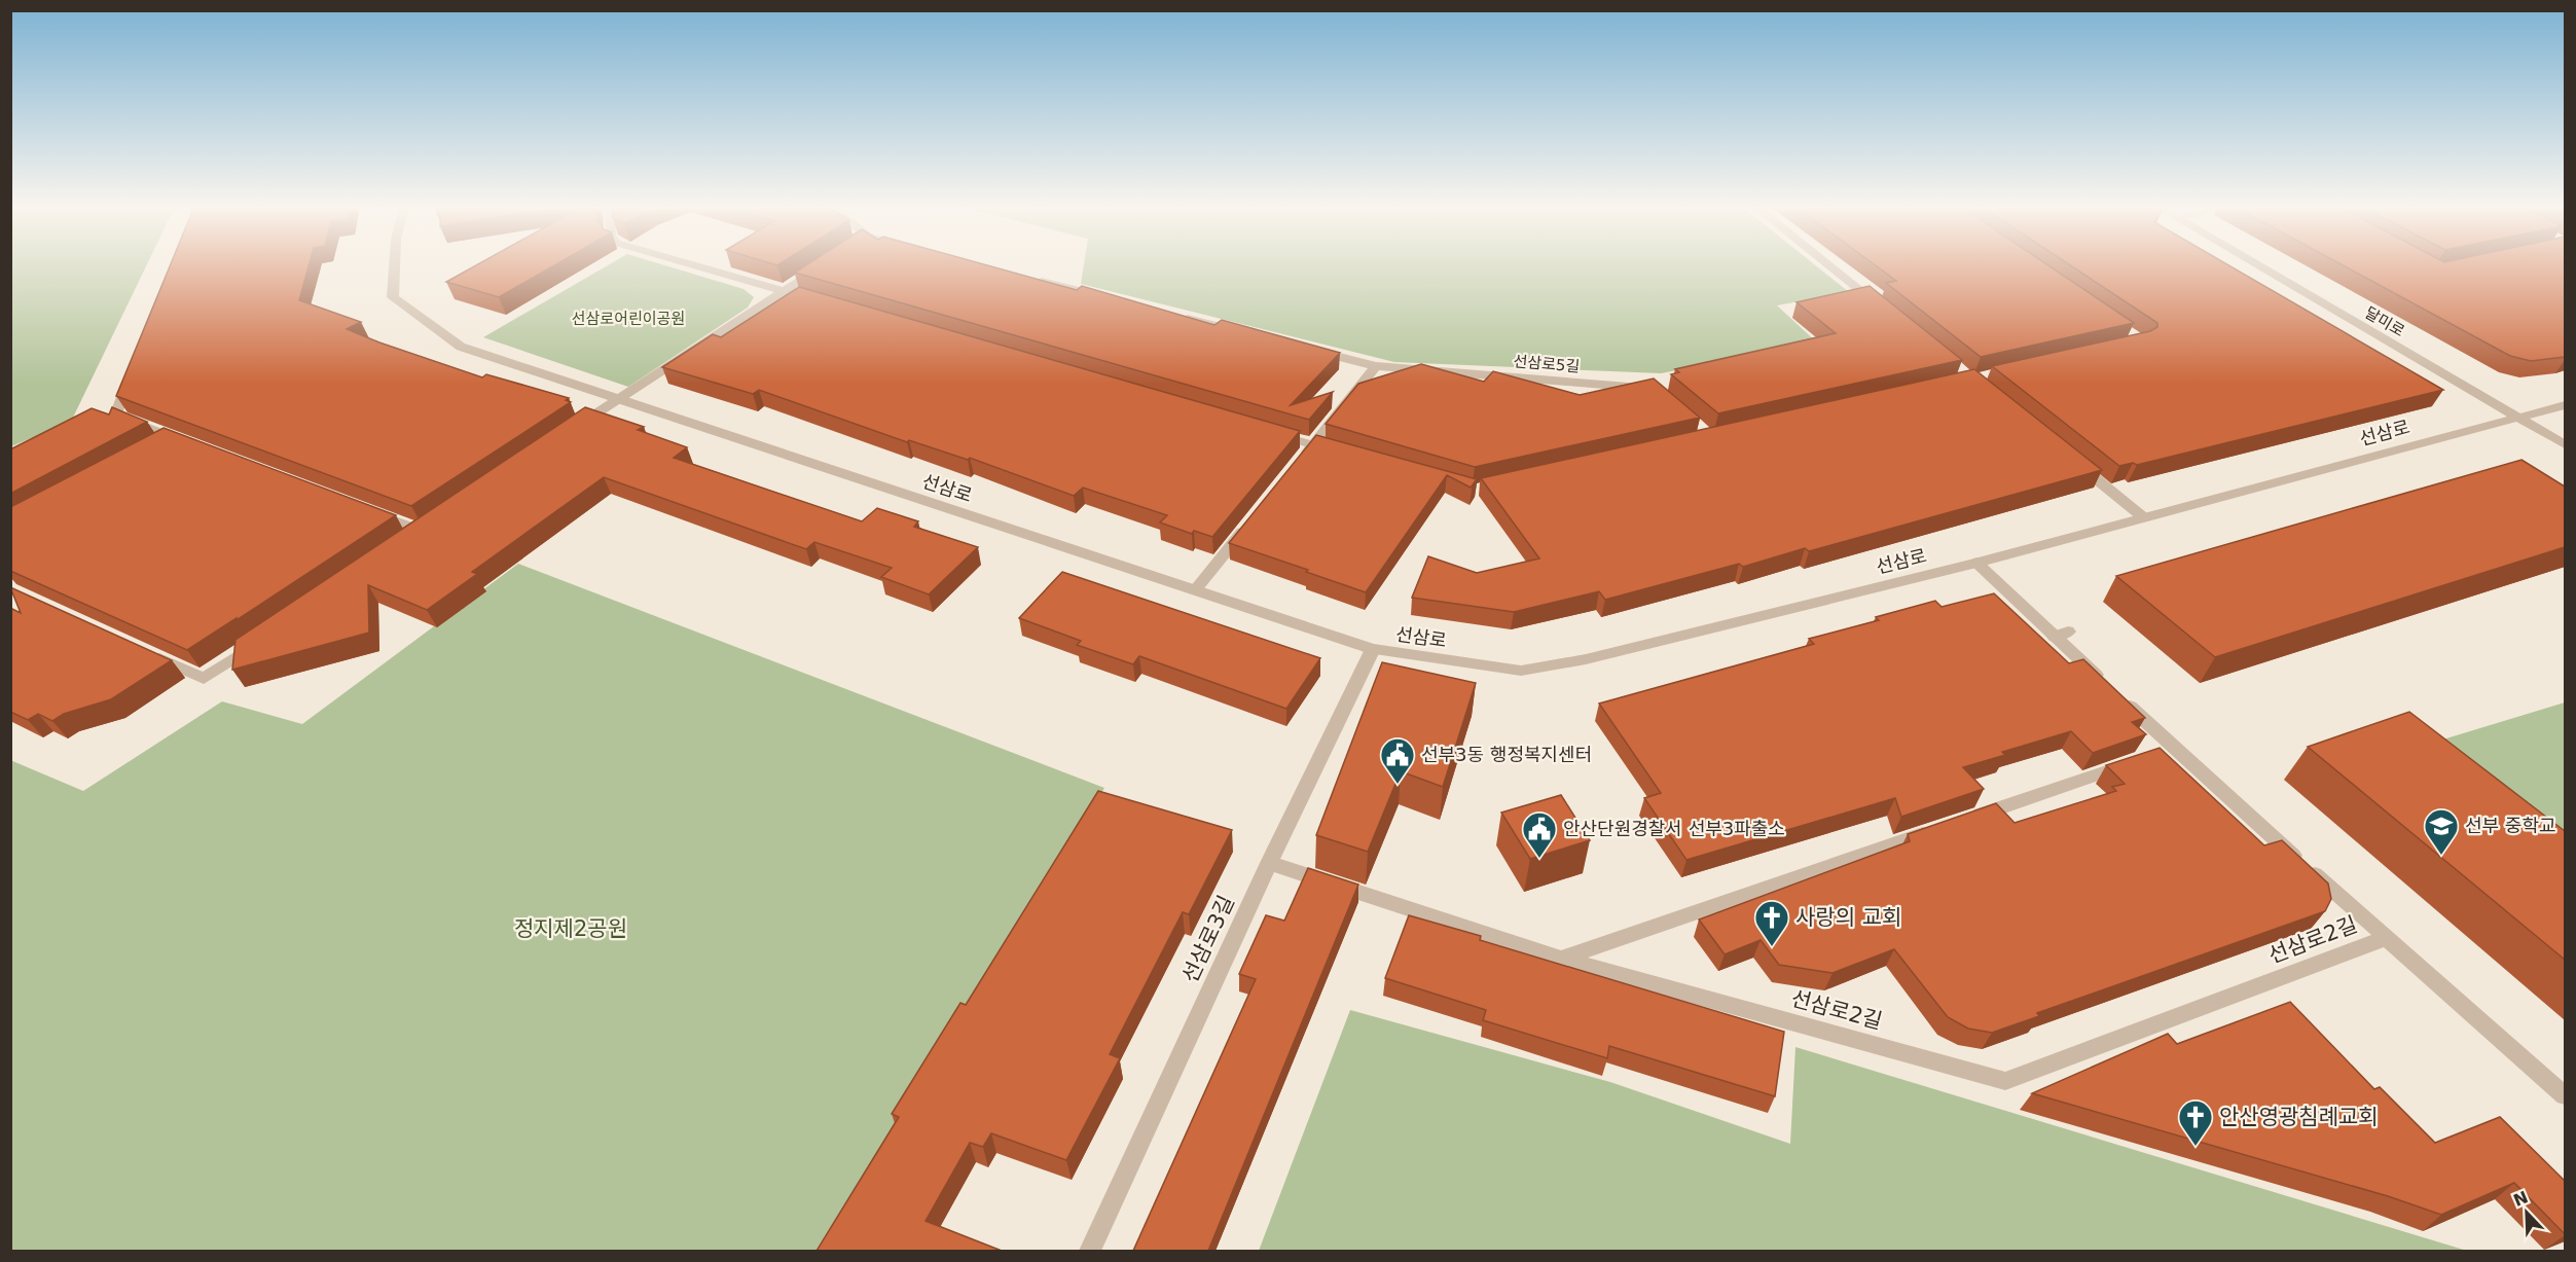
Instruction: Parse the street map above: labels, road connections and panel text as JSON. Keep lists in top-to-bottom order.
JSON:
{
  "streets": {
    "street": [
      "달미로",
      "선삼로5길",
      "선삼로",
      "선삼로3길",
      "선삼로2길"
    ]
  },
  "crossings": [
    ["달미로", "선삼로"],
    ["선삼로", "선삼로3길"],
    ["선삼로", "선삼로2길"],
    ["선삼로3길", "선삼로2길"]
  ],
  "parks": ["선삼로어린이공원", "정지제2공원"],
  "places": {
    "public building": ["선부3동 행정복지센터", "안산단원경찰서 선부3파출소"],
    "school or university": ["선부 중학교"],
    "church": ["사랑의 교회", "안산영광침례교회"]
  },
  "north": "top left"
}
